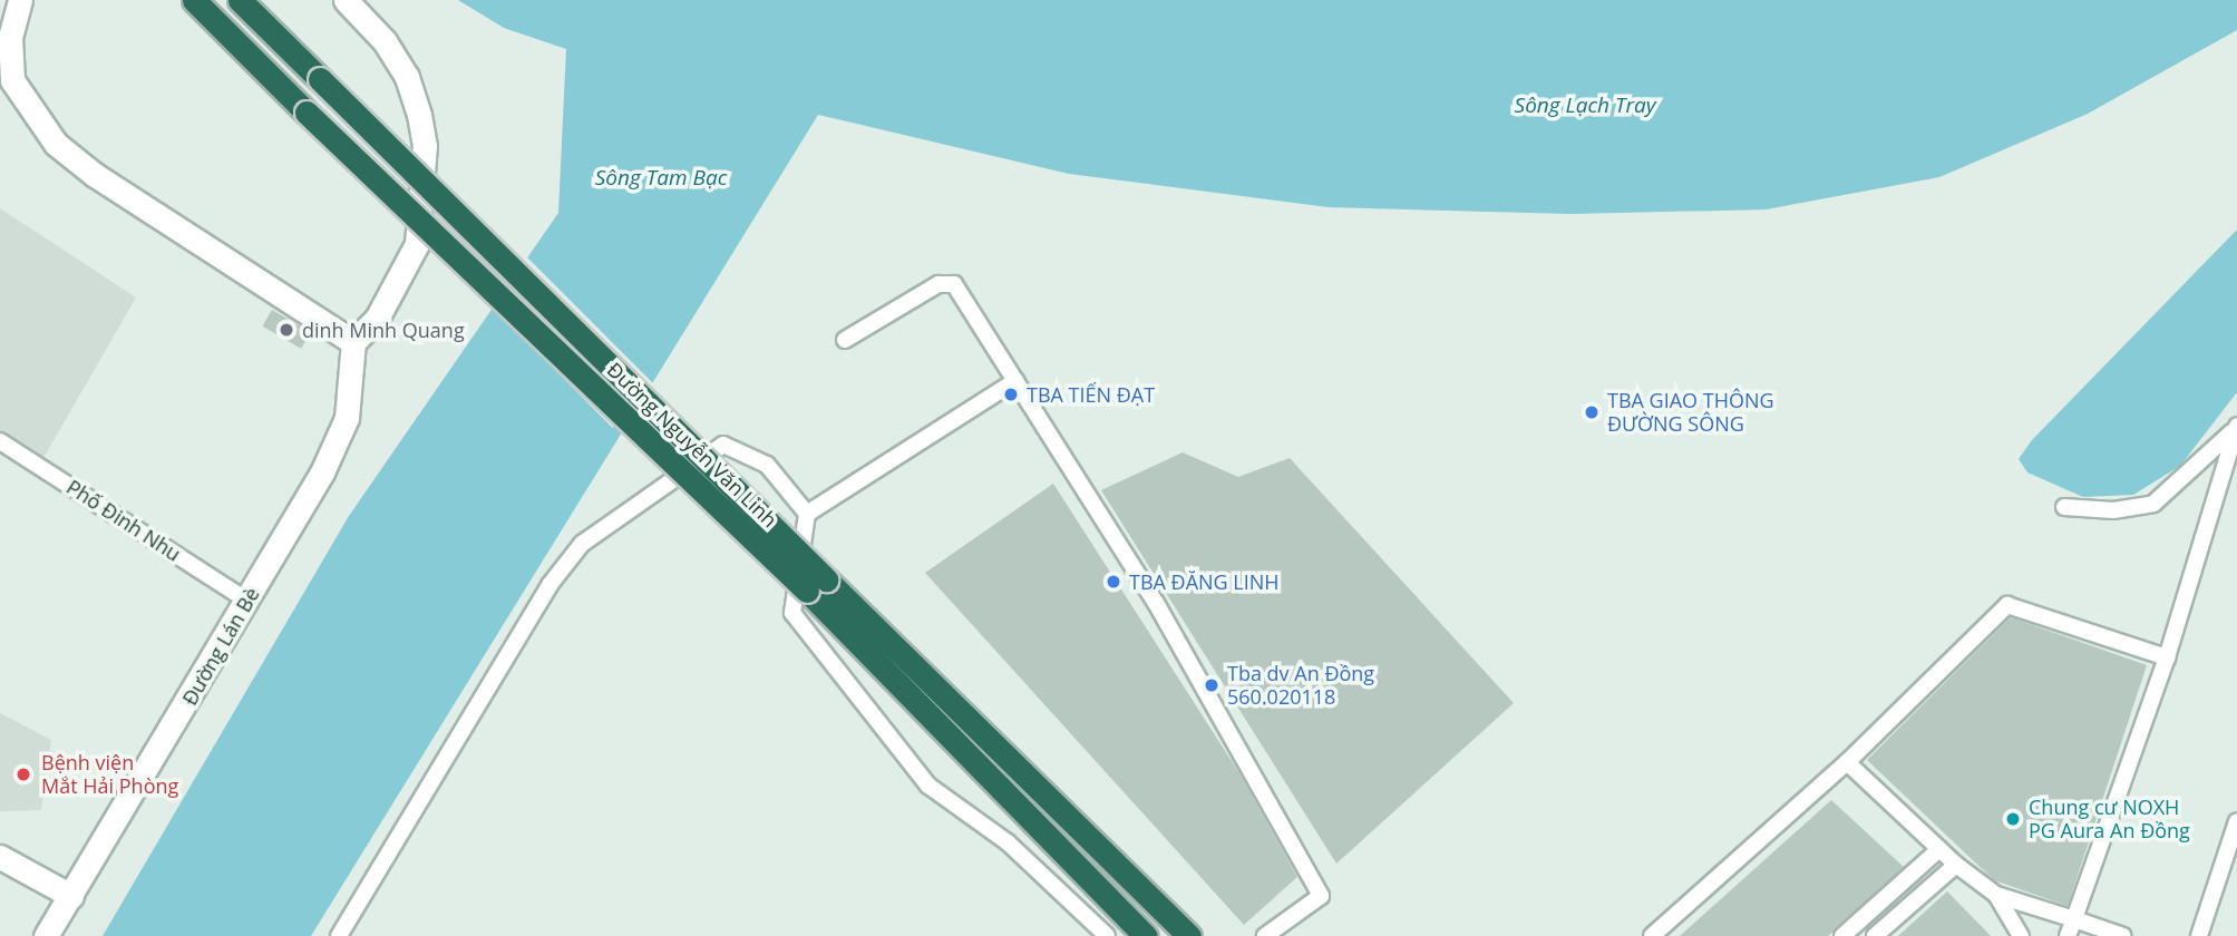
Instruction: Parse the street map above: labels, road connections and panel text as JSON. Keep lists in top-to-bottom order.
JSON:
{
  "streets": {
    "highway": ["Đường Nguyễn Văn Linh"],
    "main road": ["Đường Lán Bè"],
    "street": ["Phố Đinh Nhu"]
  },
  "crossings": [
    ["Phố Đinh Nhu", "Đường Lán Bè"]
  ],
  "water": ["Sông Lạch Tray", "Sông Tam Bạc"],
  "places": [
    "dinh Minh Quang",
    "TBA TIẾN ĐẠT",
    "TBA GIAO THÔNG ĐƯỜNG SÔNG",
    "TBA ĐĂNG LINH",
    "Tba dv An Đồng 560.020118",
    "Bệnh viện Mắt Hải Phòng",
    "Chung cư NOXH PG Aura An Đồng"
  ]
}
